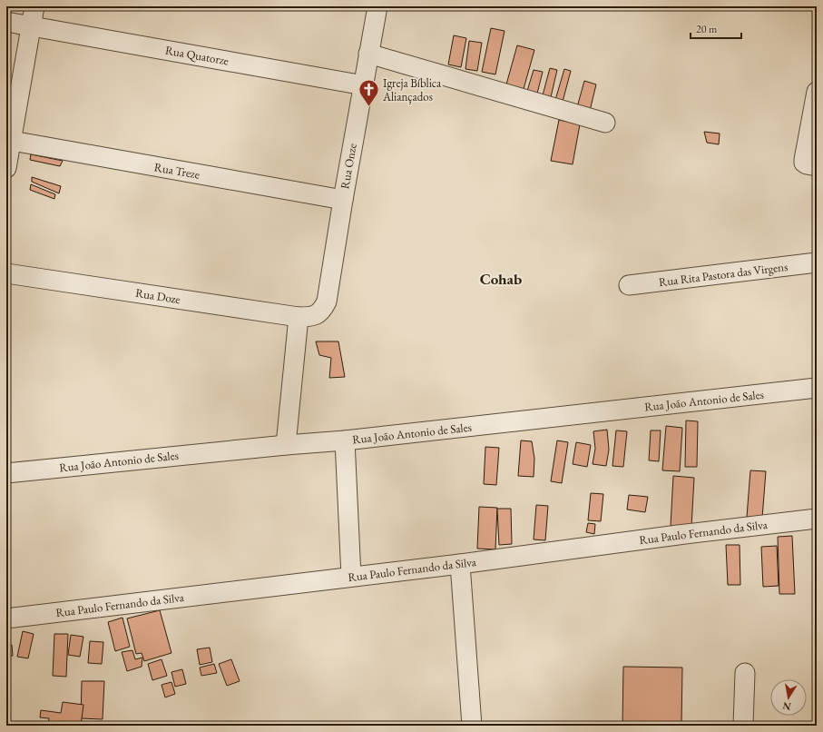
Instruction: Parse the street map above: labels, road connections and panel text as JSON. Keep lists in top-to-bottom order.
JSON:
{
  "streets": {
    "street": [
      "Rua Quatorze",
      "Rua Onze",
      "Rua Treze",
      "Rua Rita Pastora das Virgens",
      "Rua Doze",
      "Rua João Antonio de Sales",
      "Rua Paulo Fernando da Silva"
    ]
  },
  "crossings": [
    ["Rua Quatorze", "Rua Onze"],
    ["Rua Onze", "Rua Treze"],
    ["Rua Onze", "Rua Doze"]
  ],
  "districts": ["Cohab"],
  "places": {
    "church": ["Igreja Bíblica Aliançados"]
  },
  "scale_bar": "20 m",
  "north": "bottom"
}
